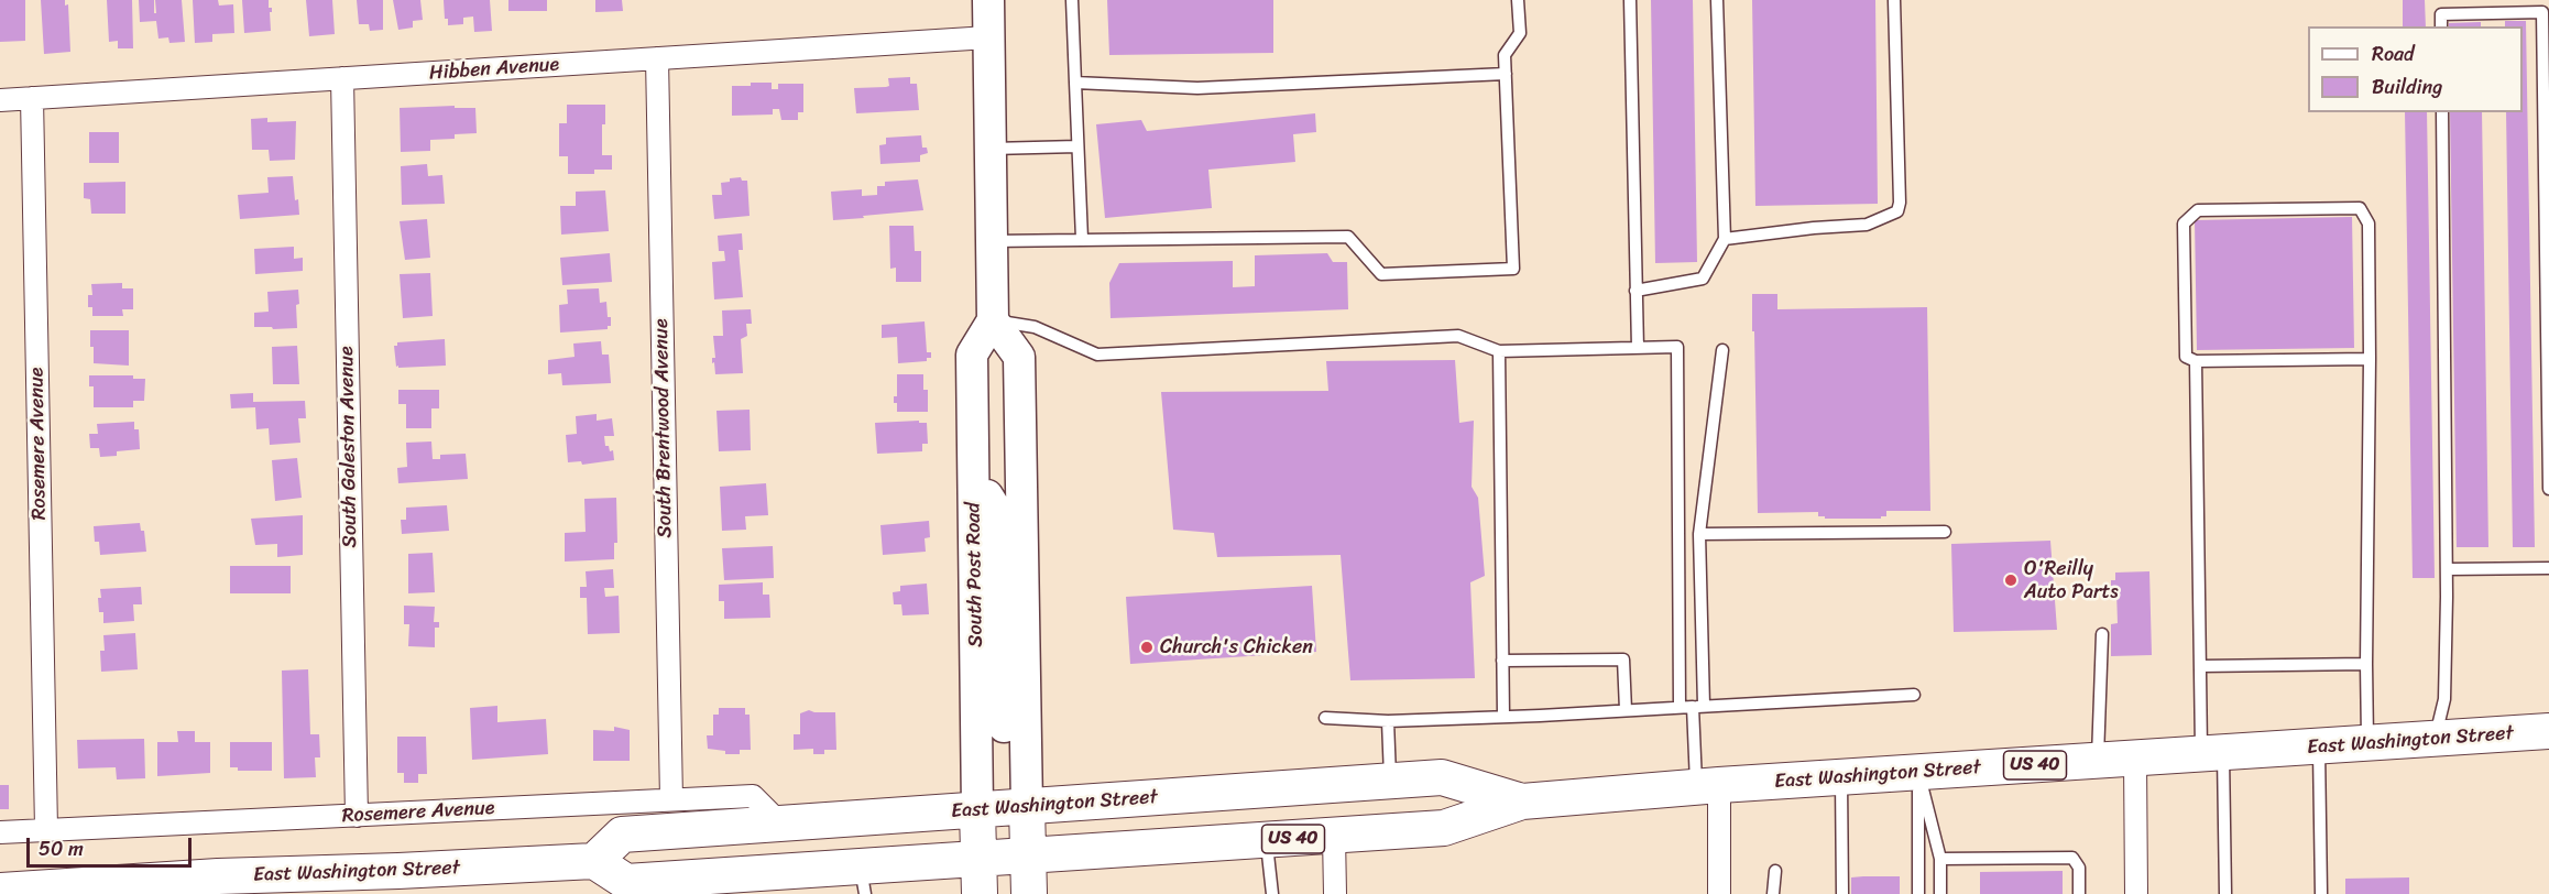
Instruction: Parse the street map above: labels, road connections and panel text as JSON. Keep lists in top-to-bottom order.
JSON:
{
  "streets": {
    "main road": ["South Post Road", "East Washington Street", "US 40"],
    "street": [
      "Hibben Avenue",
      "South Brentwood Avenue",
      "Rosemere Avenue",
      "South Galeston Avenue"
    ]
  },
  "crossings": [
    ["Hibben Avenue", "South Brentwood Avenue"],
    ["Hibben Avenue", "Rosemere Avenue"],
    ["Hibben Avenue", "South Galeston Avenue"],
    ["South Brentwood Avenue", "Rosemere Avenue"],
    ["Rosemere Avenue", "South Galeston Avenue"],
    ["Rosemere Avenue", "East Washington Street"],
    ["South Post Road", "East Washington Street"]
  ],
  "places": ["O'Reilly Auto Parts", "Church's Chicken"],
  "legend": ["Road", "Building"],
  "scale_bar": "50 m"
}
